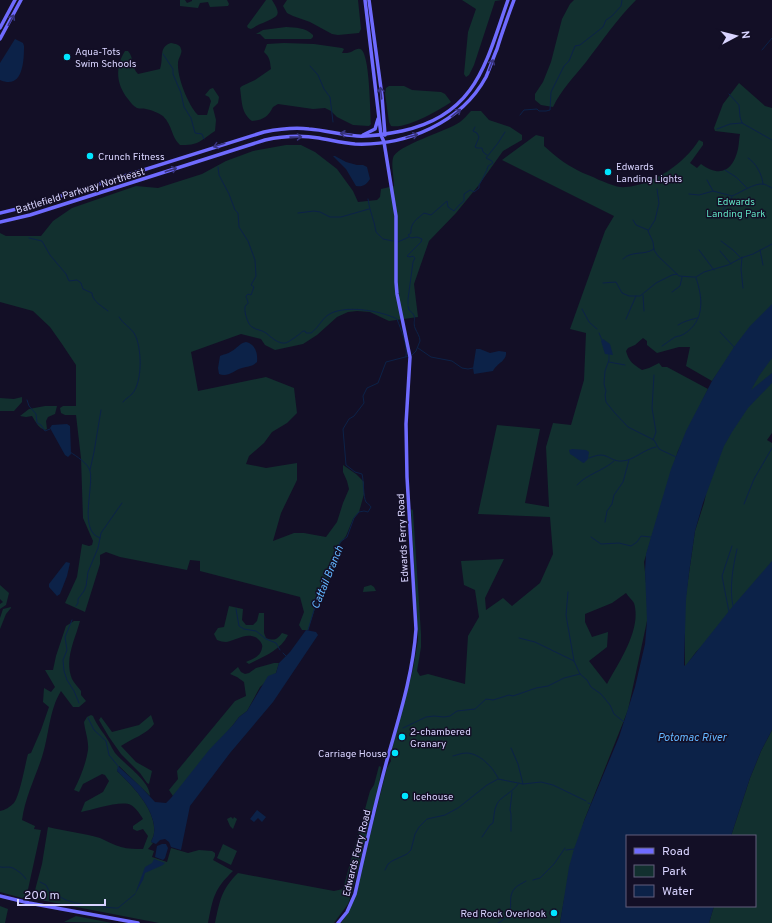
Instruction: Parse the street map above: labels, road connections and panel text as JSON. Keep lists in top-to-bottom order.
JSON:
{
  "streets": {
    "main road": ["Battlefield Parkway Northeast", "Edwards Ferry Road"]
  },
  "crossings": [
    ["Battlefield Parkway Northeast", "Edwards Ferry Road"]
  ],
  "water": ["Cattail Branch", "Potomac River"],
  "parks": ["Edwards Landing Park"],
  "places": [
    "Aqua-Tots Swim Schools",
    "Crunch Fitness",
    "Edwards Landing Lights",
    "2-chambered Granary",
    "Carriage House",
    "Icehouse",
    "Red Rock Overlook"
  ],
  "legend": ["Road", "Park", "Water"],
  "scale_bar": "200 m",
  "north": "right"
}
